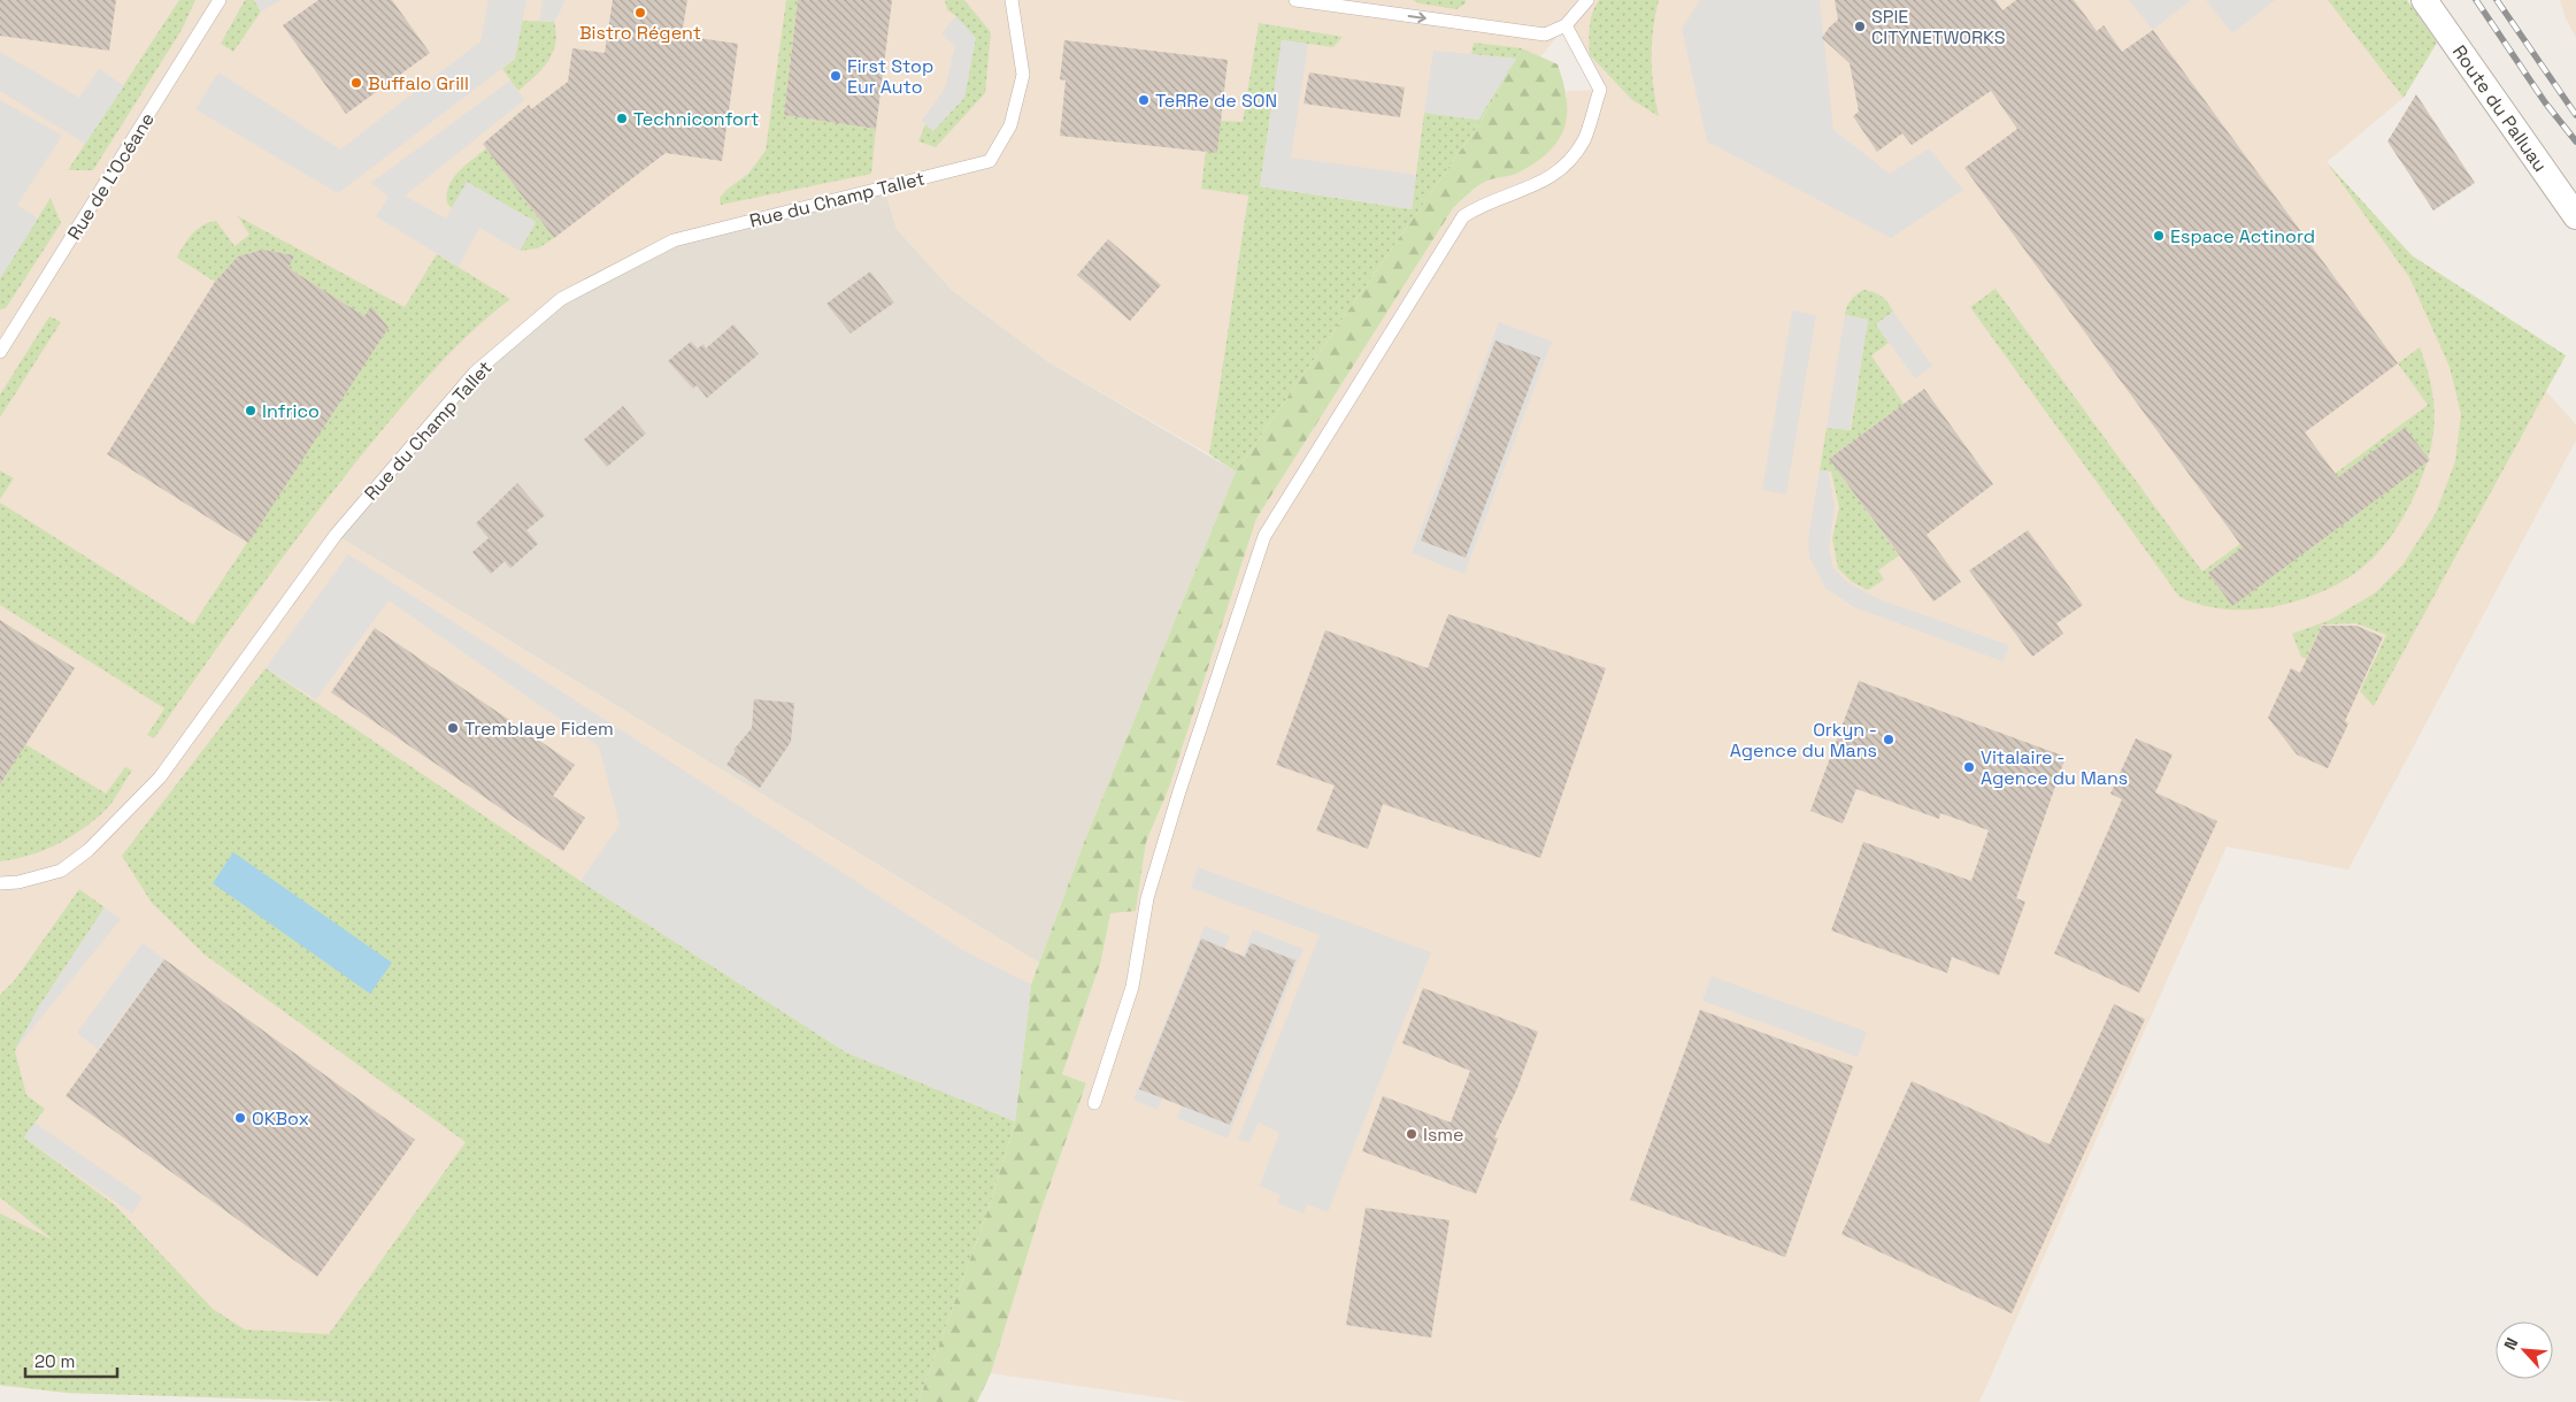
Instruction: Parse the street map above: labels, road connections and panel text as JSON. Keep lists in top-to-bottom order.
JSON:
{
  "streets": {
    "street": ["Route du Palluau"],
    "lane": ["Rue de L'Océane", "Rue du Champ Tallet"]
  },
  "places": [
    "Bistro Régent",
    "SPIE CITYNETWORKS",
    "First Stop Eur Auto",
    "Buffalo Grill",
    "TeRRe de SON",
    "Techniconfort",
    "Espace Actinord",
    "Infrico",
    "Tremblaye Fidem",
    "Orkyn - Agence du Mans",
    "Vitalaire - Agence du Mans",
    "OKBox",
    "Isme"
  ],
  "scale_bar": "20 m",
  "north": "top left"
}
